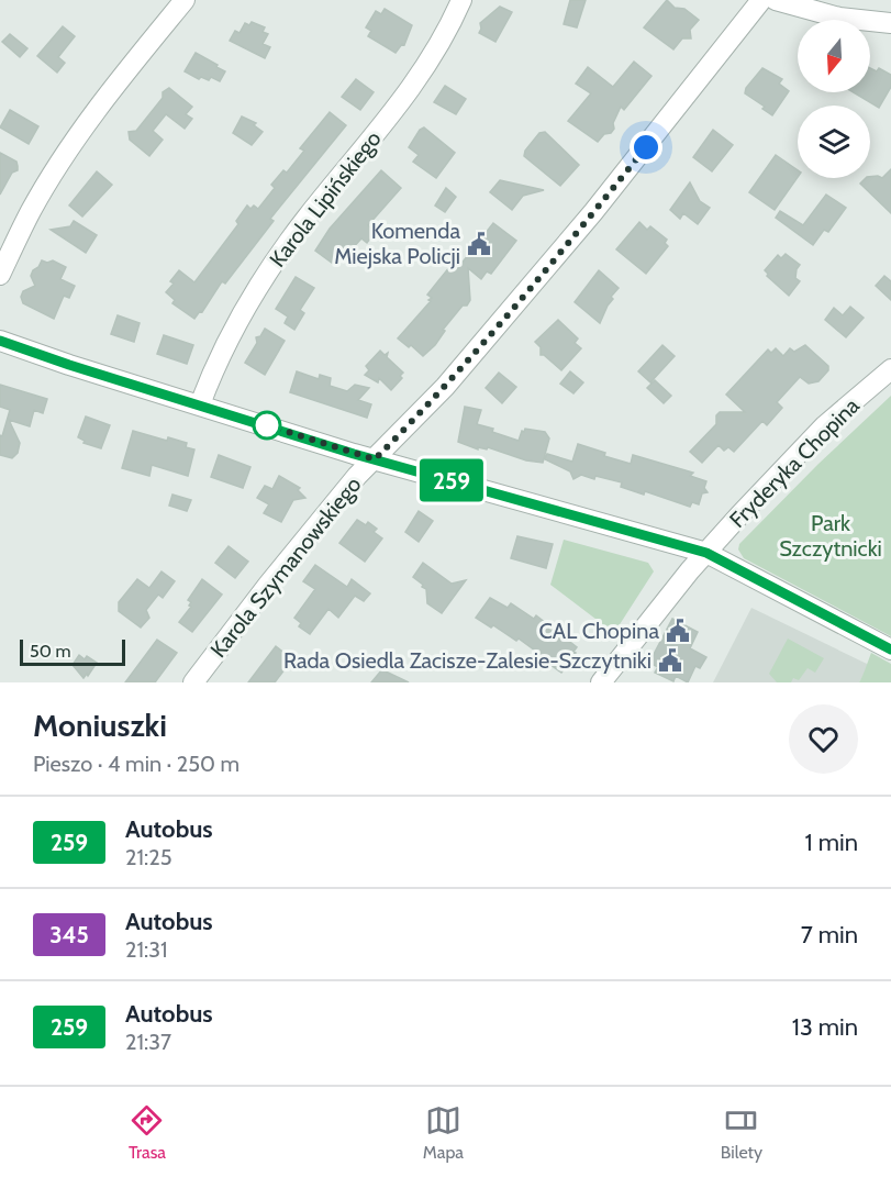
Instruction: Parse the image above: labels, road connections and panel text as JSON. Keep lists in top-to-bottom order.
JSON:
{
  "streets": {
    "street": ["Karola Lipińskiego", "Fryderyka Chopina", "Karola Szymanowskiego"]
  },
  "parks": ["Park Szczytnicki"],
  "places": {
    "public building": ["Komenda Miejska Policji", "CAL Chopina", "Rada Osiedla Zacisze-Zalesie-Szczytniki"]
  },
  "lines": ["bus line 259"],
  "scale_bar": "50 m",
  "north": "bottom",
  "page": {
    "on_map": "259",
    "scale": "50 m",
    "heading": ["Moniuszki", "Pieszo · 4 min · 250 m"],
    "list": [
      {
        "mark": "259",
        "name": "Autobus",
        "note": "21:25",
        "value": "1 min"
      },
      {
        "mark": "345",
        "name": "Autobus",
        "note": "21:31",
        "value": "7 min"
      },
      {
        "mark": "259",
        "name": "Autobus",
        "note": "21:37",
        "value": "13 min"
      }
    ],
    "tabs": ["Trasa", "Mapa", "Bilety"]
  }
}
